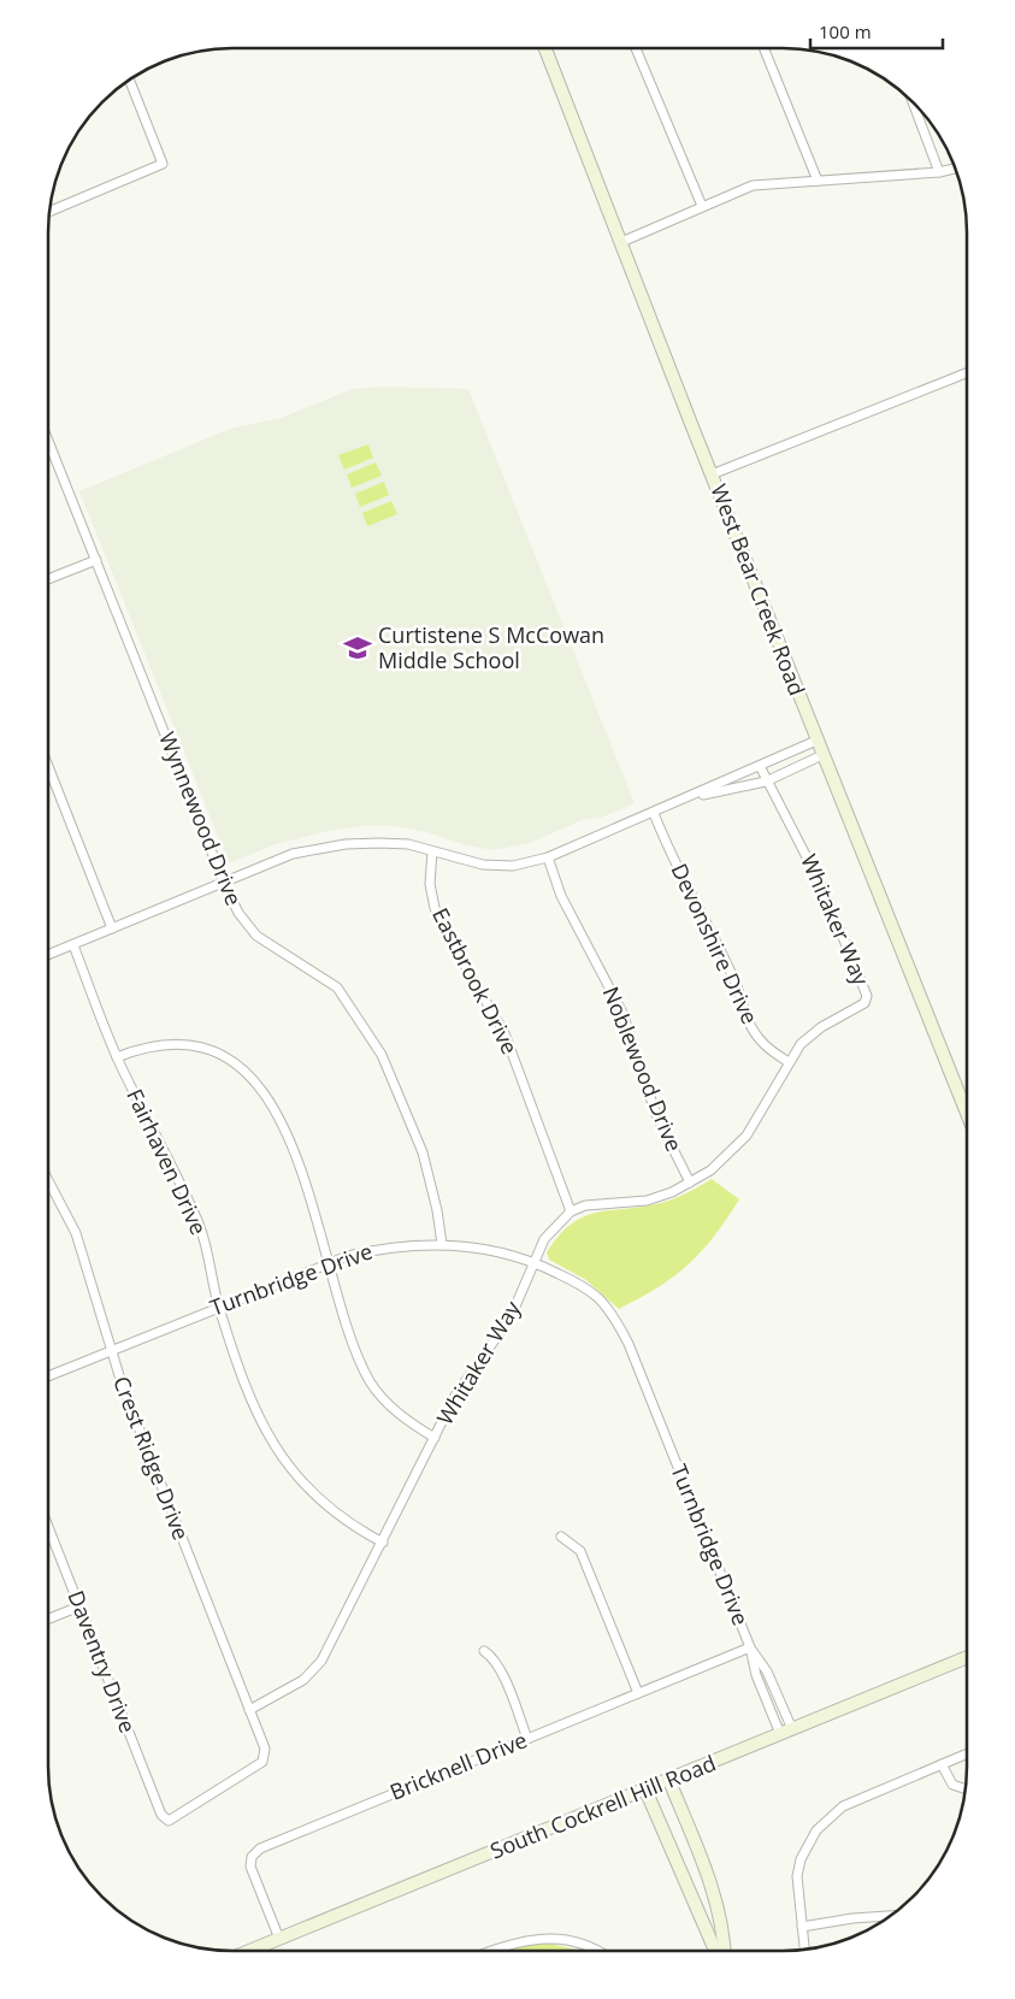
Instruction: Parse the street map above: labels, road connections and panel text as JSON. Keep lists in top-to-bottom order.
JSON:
{
  "streets": {
    "main road": ["West Bear Creek Road", "South Cockrell Hill Road"],
    "street": [
      "Wynnewood Drive",
      "Whitaker Way",
      "Devonshire Drive",
      "Eastbrook Drive",
      "Noblewood Drive",
      "Fairhaven Drive",
      "Turnbridge Drive",
      "Crest Ridge Drive",
      "Daventry Drive",
      "Bricknell Drive"
    ]
  },
  "crossings": [
    ["Wynnewood Drive", "Turnbridge Drive"],
    ["Whitaker Way", "Devonshire Drive"],
    ["Whitaker Way", "Eastbrook Drive"],
    ["Whitaker Way", "Noblewood Drive"],
    ["Whitaker Way", "Fairhaven Drive"],
    ["Whitaker Way", "Turnbridge Drive"],
    ["Whitaker Way", "Crest Ridge Drive"],
    ["Fairhaven Drive", "Turnbridge Drive"],
    ["Turnbridge Drive", "Crest Ridge Drive"],
    ["Turnbridge Drive", "Bricknell Drive"],
    ["Turnbridge Drive", "South Cockrell Hill Road"],
    ["Crest Ridge Drive", "Daventry Drive"],
    ["Bricknell Drive", "South Cockrell Hill Road"]
  ],
  "places": {
    "school or university": ["Curtistene S McCowan Middle School"]
  },
  "scale_bar": "100 m"
}
